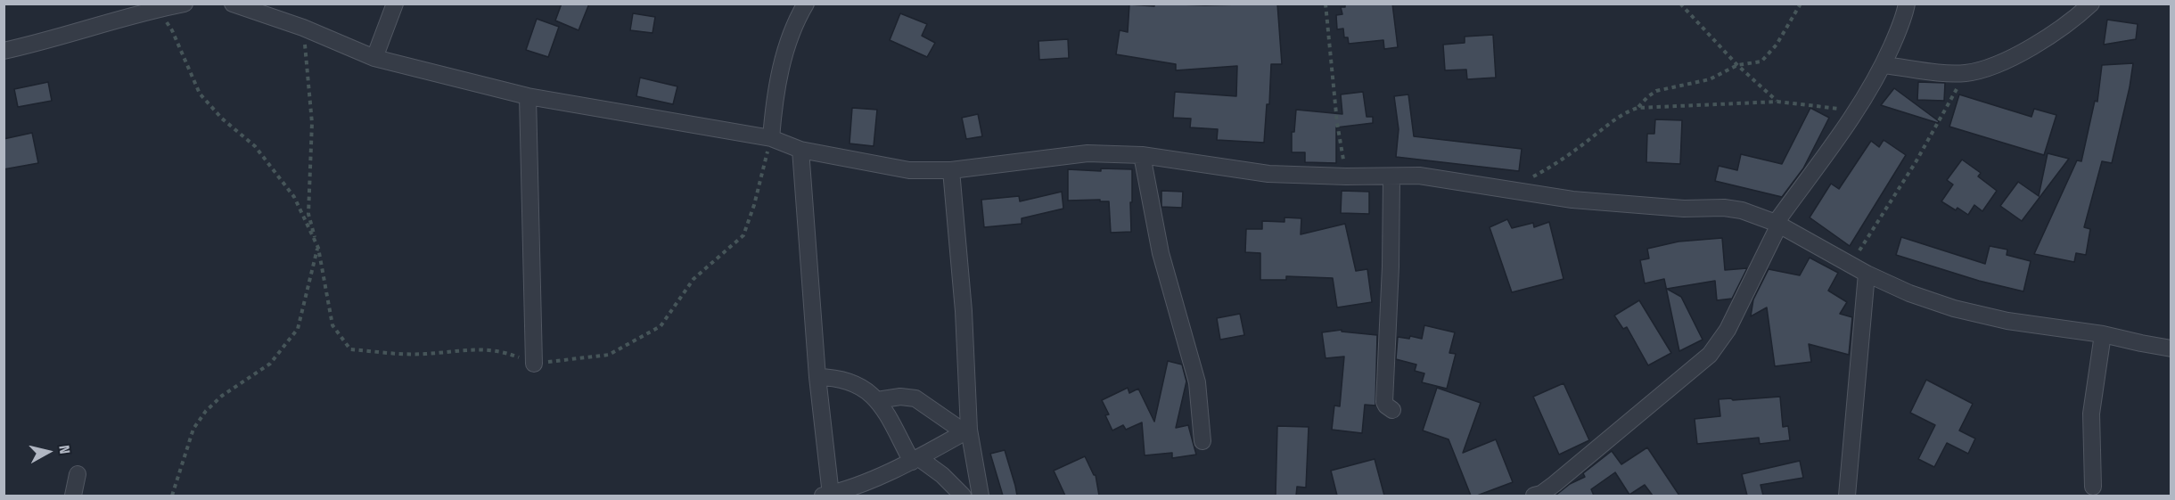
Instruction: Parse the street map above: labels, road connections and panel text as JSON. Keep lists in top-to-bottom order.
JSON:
{
  "north": "right"
}
